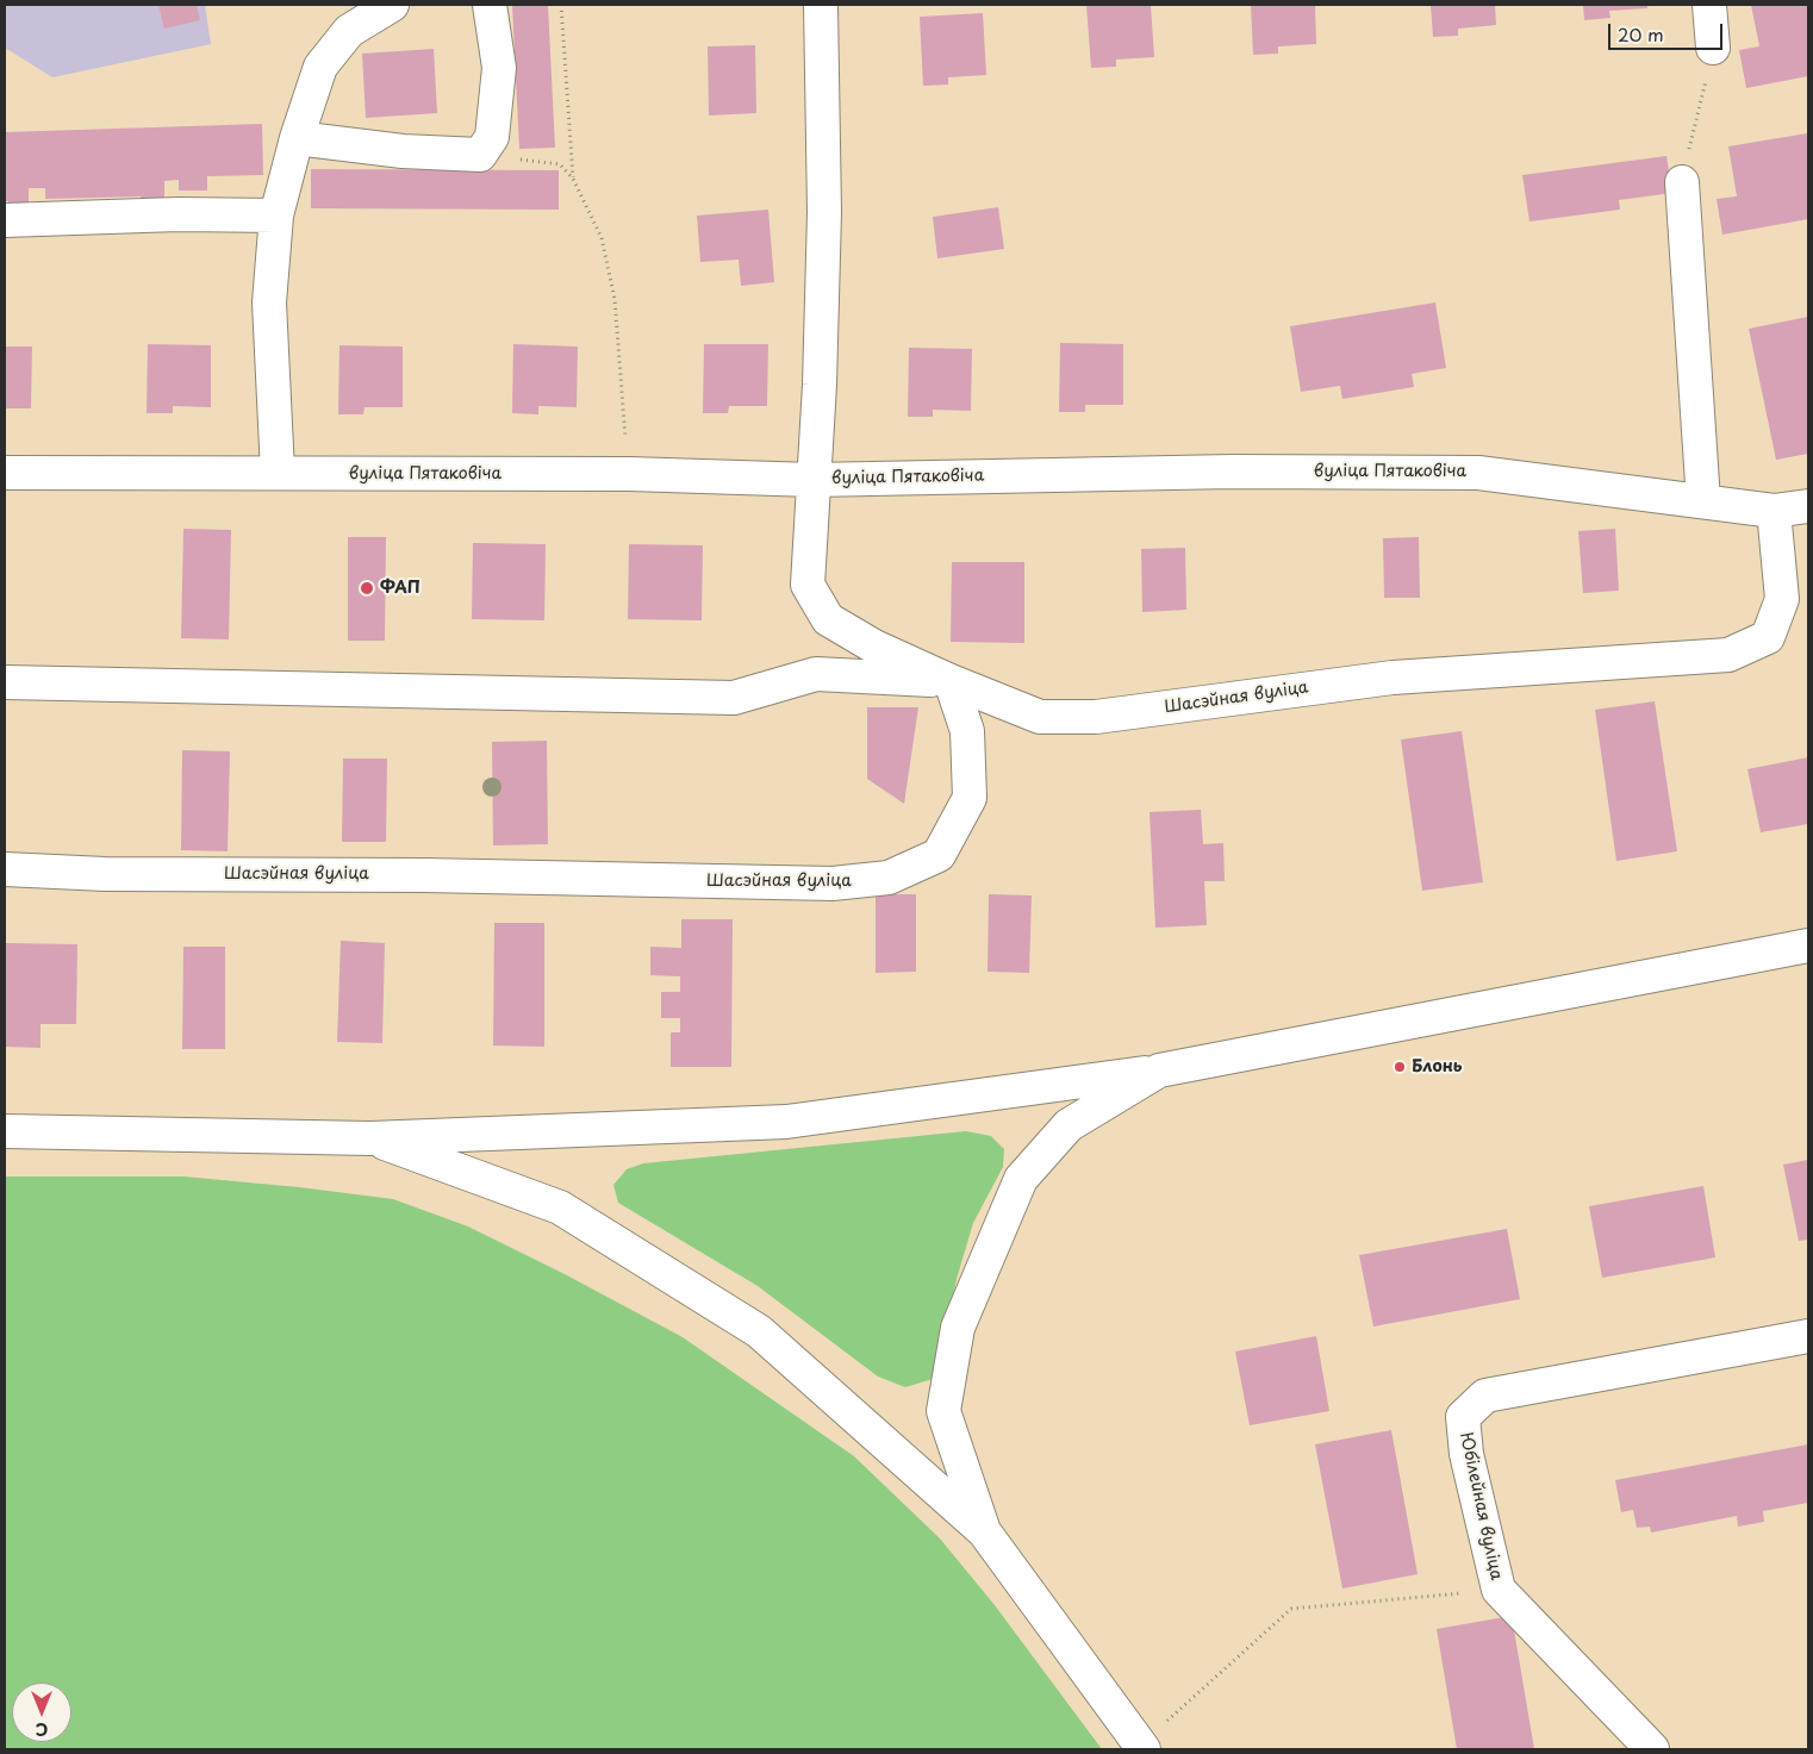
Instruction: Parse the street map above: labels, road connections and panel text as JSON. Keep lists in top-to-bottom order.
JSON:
{
  "streets": {
    "street": ["вуліца Пятаковіча", "Шасэйная вуліца", "Юбілейная вуліца"]
  },
  "crossings": [
    ["вуліца Пятаковіча", "Шасэйная вуліца"]
  ],
  "places": ["ФАП", "Блонь"],
  "scale_bar": "20 m",
  "north": "bottom"
}
